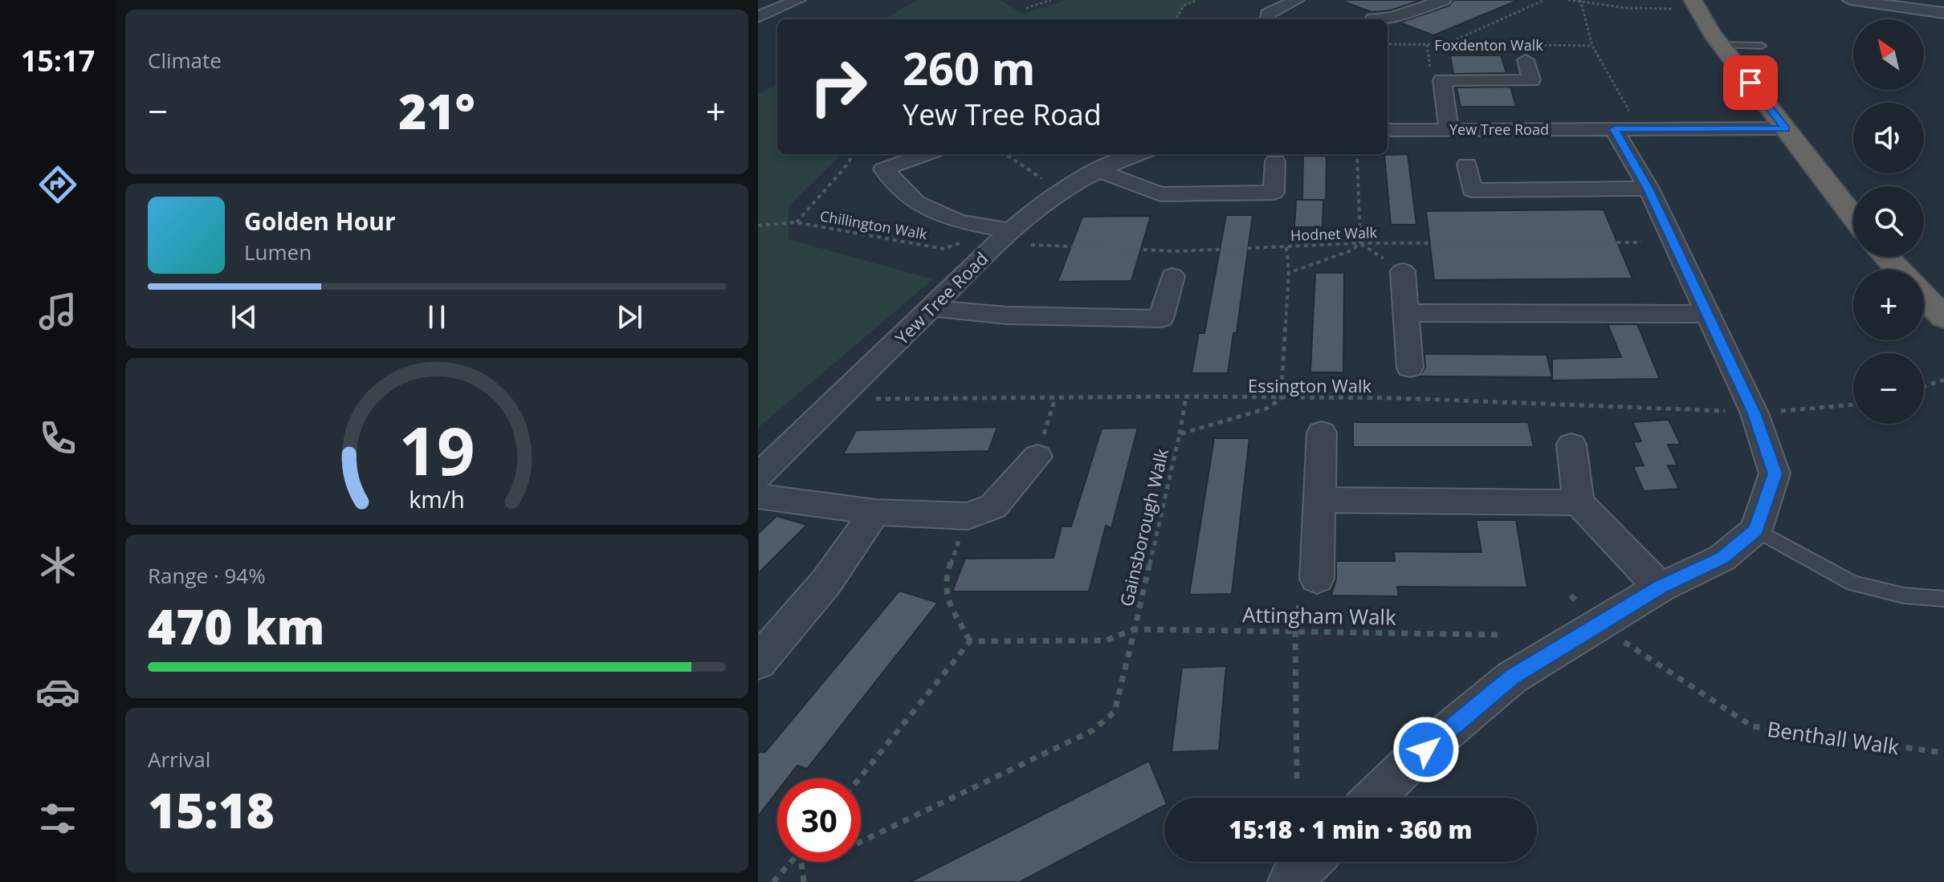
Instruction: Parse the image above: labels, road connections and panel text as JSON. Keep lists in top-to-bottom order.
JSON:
{
  "streets": {
    "street": ["Yew Tree Road"],
    "path": [
      "Foxdenton Walk",
      "Chillington Walk",
      "Hodnet Walk",
      "Essington Walk",
      "Gainsborough Walk",
      "Attingham Walk",
      "Benthall Walk"
    ]
  },
  "crossings": [
    ["Yew Tree Road", "Hodnet Walk"],
    ["Essington Walk", "Gainsborough Walk"],
    ["Gainsborough Walk", "Attingham Walk"]
  ],
  "north": "top left",
  "page": {
    "tabs": "15:17",
    "tile": [
      "Climate",
      ["Range · 94%", "470 km"],
      ["Arrival", "15:18"]
    ],
    "map_buttons": ["+", "−"],
    "turn": ["260 m", "Yew Tree Road"],
    "heat": ["−", "21°", "+"],
    "song": ["Golden Hour", "Lumen"],
    "limit": "30",
    "trip": "15:18 · 1 min · 360 m",
    "gauge": ["19", "km/h"]
  }
}
